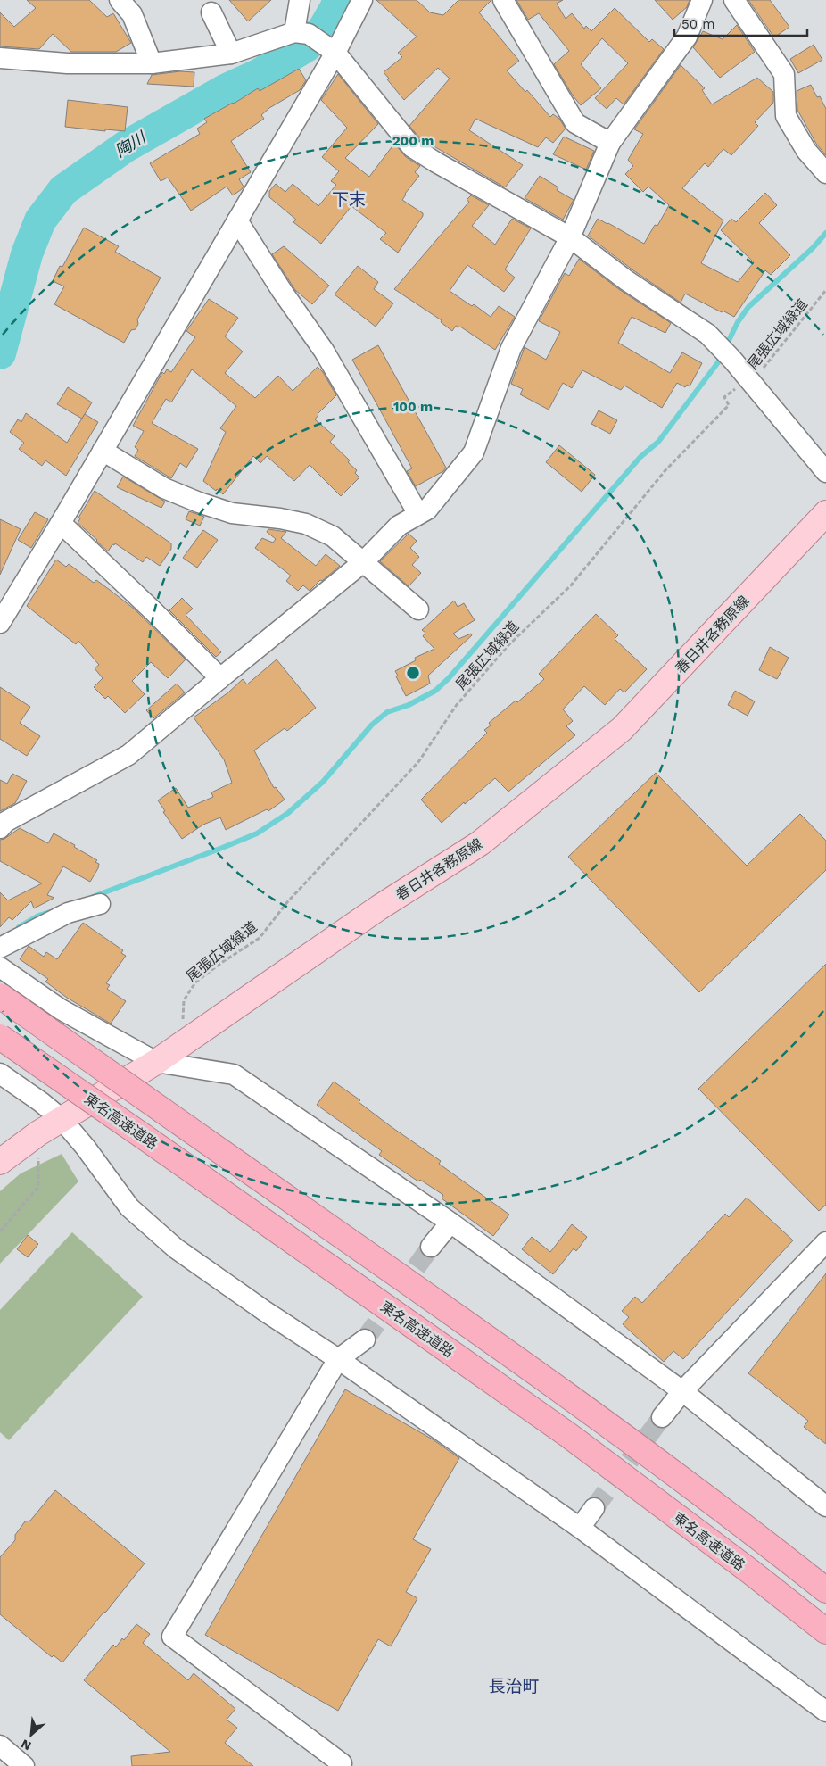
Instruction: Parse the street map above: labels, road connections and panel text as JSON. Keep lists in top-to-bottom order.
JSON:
{
  "streets": {
    "highway": ["東名高速道路"],
    "main road": ["春日井各務原線"],
    "path": ["尾張広域緑道"]
  },
  "crossings": [
    ["尾張広域緑道", "春日井各務原線"]
  ],
  "districts": ["下末", "長治町"],
  "water": ["陶川"],
  "scale_bar": "50 m",
  "north": "bottom left",
  "rings": ["200 m", "100 m"]
}
